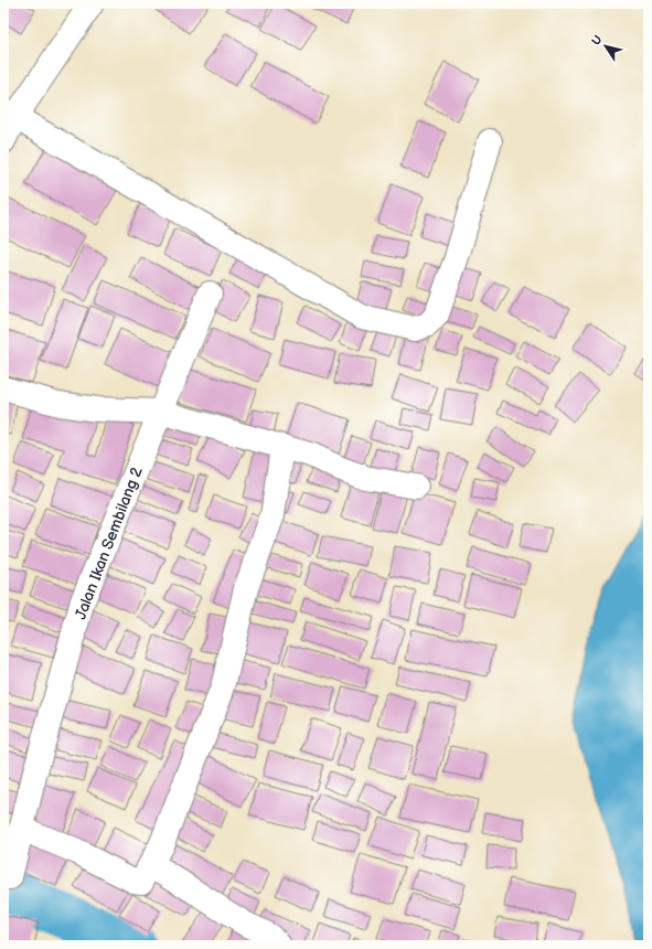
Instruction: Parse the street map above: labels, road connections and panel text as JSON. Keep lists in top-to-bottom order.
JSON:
{
  "streets": {
    "street": ["Jalan Ikan Sembilang 2"]
  },
  "north": "top left"
}
